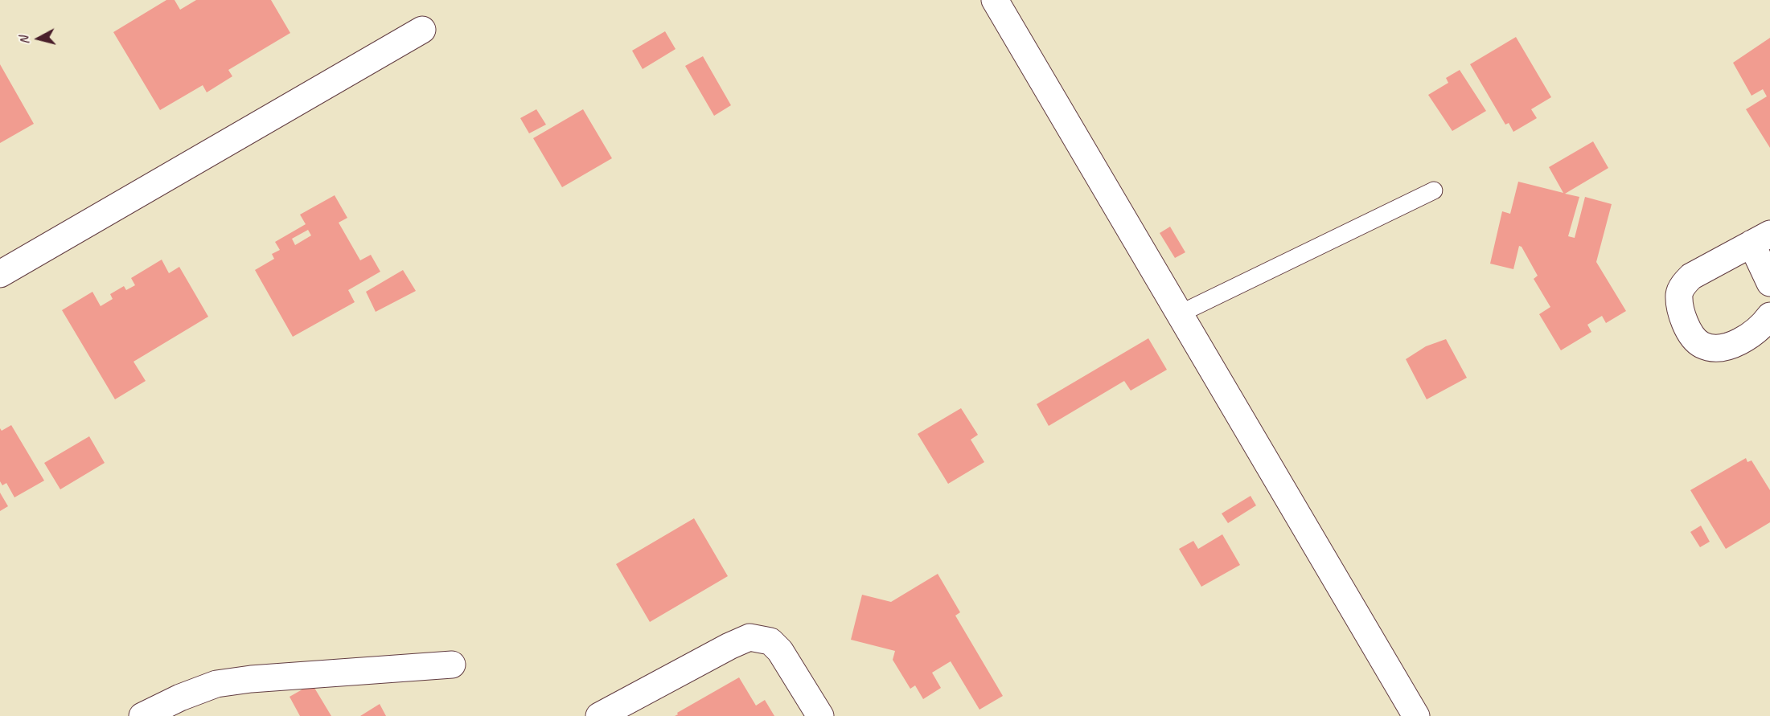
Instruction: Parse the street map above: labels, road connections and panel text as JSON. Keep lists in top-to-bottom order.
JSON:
{
  "north": "left"
}
